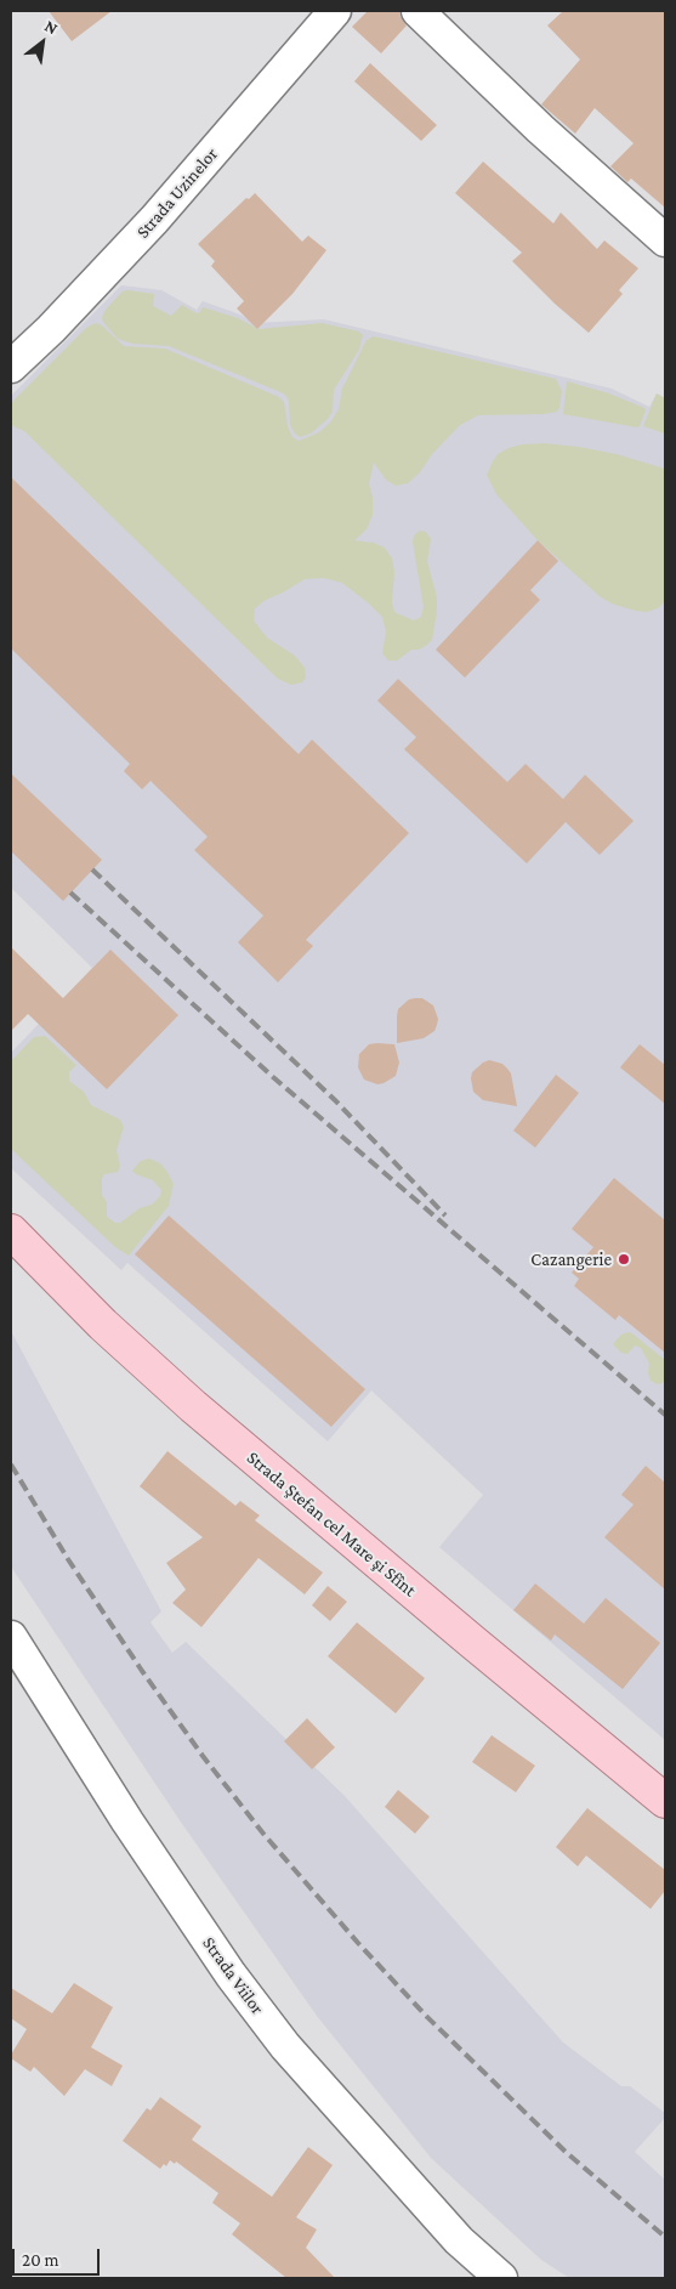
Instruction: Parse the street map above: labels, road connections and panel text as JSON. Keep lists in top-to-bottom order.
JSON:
{
  "streets": {
    "main road": ["Strada Ştefan cel Mare şi Sfînt"],
    "street": ["Strada Uzinelor", "Strada Viilor"]
  },
  "places": ["Cazangerie"],
  "scale_bar": "20 m",
  "north": "top right"
}
